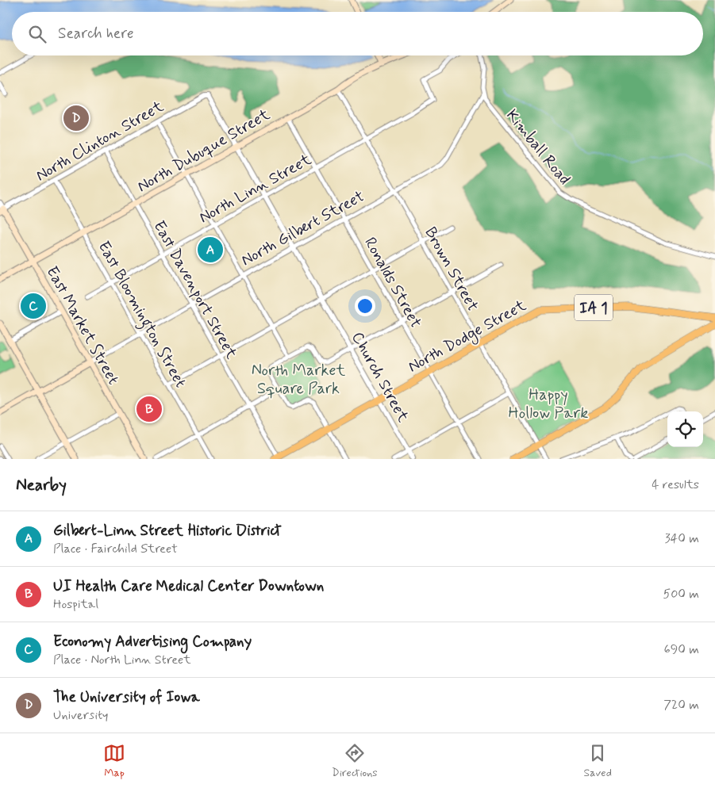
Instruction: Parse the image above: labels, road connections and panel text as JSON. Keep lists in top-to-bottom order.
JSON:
{
  "streets": {
    "main road": [
      "North Dubuque Street",
      "North Gilbert Street",
      "IA 1",
      "East Market Street",
      "North Dodge Street"
    ],
    "street": [
      "North Clinton Street",
      "Kimball Road",
      "North Linn Street",
      "Brown Street",
      "Ronalds Street",
      "East Davenport Street",
      "East Bloomington Street",
      "Church Street"
    ]
  },
  "crossings": [
    ["North Clinton Street", "East Davenport Street"],
    ["North Clinton Street", "East Bloomington Street"],
    ["North Clinton Street", "East Market Street"],
    ["North Clinton Street", "Church Street"],
    ["Kimball Road", "North Gilbert Street"],
    ["North Dubuque Street", "Brown Street"],
    ["North Dubuque Street", "Ronalds Street"],
    ["North Dubuque Street", "East Davenport Street"],
    ["North Dubuque Street", "East Bloomington Street"],
    ["North Dubuque Street", "East Market Street"],
    ["North Dubuque Street", "Church Street"],
    ["North Linn Street", "Brown Street"],
    ["North Linn Street", "Ronalds Street"],
    ["North Linn Street", "East Davenport Street"],
    ["North Linn Street", "East Bloomington Street"],
    ["North Linn Street", "Church Street"],
    ["North Gilbert Street", "Brown Street"],
    ["North Gilbert Street", "Ronalds Street"],
    ["North Gilbert Street", "East Davenport Street"],
    ["North Gilbert Street", "East Bloomington Street"],
    ["North Gilbert Street", "East Market Street"],
    ["North Gilbert Street", "Church Street"],
    ["Brown Street", "North Dodge Street"],
    ["Ronalds Street", "North Dodge Street"],
    ["East Davenport Street", "North Dodge Street"],
    ["North Dodge Street", "Church Street"]
  ],
  "parks": ["North Market Square Park", "Happy Hollow Park"],
  "page": {
    "search": "Search here",
    "pins": [
      "D",
      "A",
      "C",
      "B"
    ],
    "heading": ["Nearby", "4 results"],
    "list": [
      {
        "mark": "A",
        "name": "Gilbert-Linn Street Historic District",
        "note": "Place · Fairchild Street",
        "value": "340 m"
      },
      {
        "mark": "B",
        "name": "UI Health Care Medical Center Downtown",
        "note": "Hospital",
        "value": "500 m"
      },
      {
        "mark": "C",
        "name": "Economy Advertising Company",
        "note": "Place · North Linn Street",
        "value": "690 m"
      },
      {
        "mark": "D",
        "name": "The University of Iowa",
        "note": "University",
        "value": "720 m"
      }
    ],
    "nav": ["Map", "Directions", "Saved"]
  }
}
